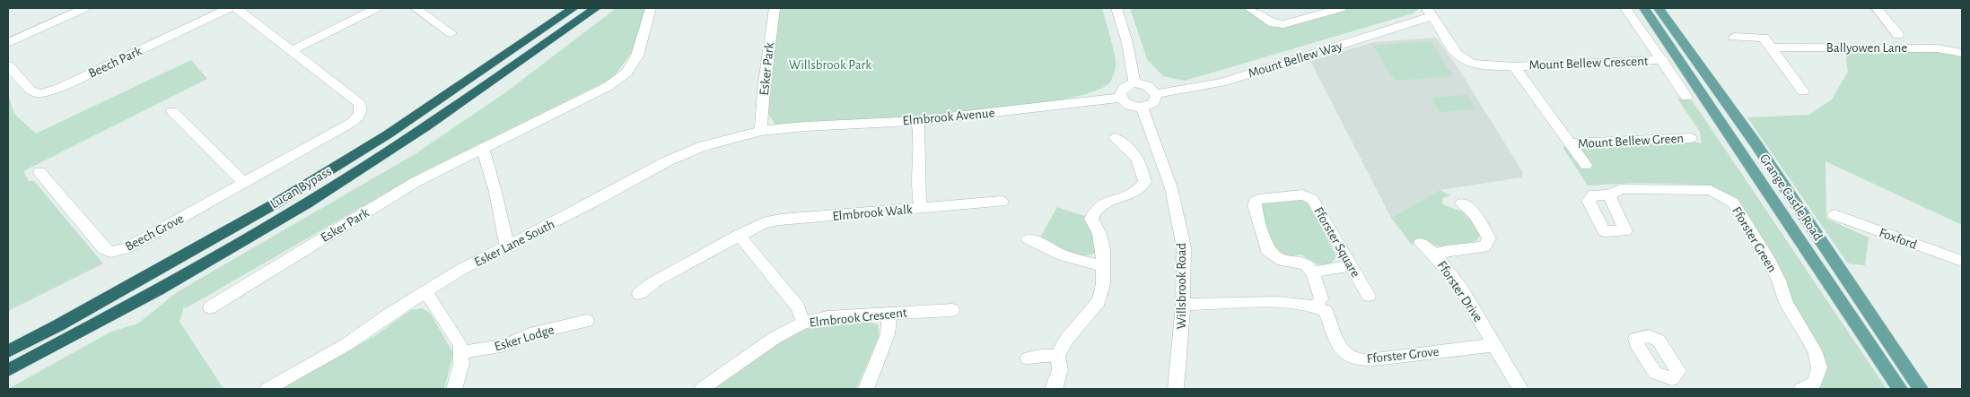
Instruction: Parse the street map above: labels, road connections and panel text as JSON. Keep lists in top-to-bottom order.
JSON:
{
  "streets": {
    "highway": ["Lucan Bypass"],
    "main road": ["Grange Castle Road"],
    "street": [
      "Ballyowen Lane",
      "Mount Bellew Way",
      "Beech Park",
      "Mount Bellew Crescent",
      "Esker Park",
      "Elmbrook Avenue",
      "Mount Bellew Green",
      "Elmbrook Walk",
      "Beech Grove",
      "Foxford",
      "Fforster Green",
      "Fforster Square",
      "Esker Lane South",
      "Willsbrook Road",
      "Fforster Drive",
      "Elmbrook Crescent",
      "Esker Lodge",
      "Fforster Grove"
    ]
  },
  "crossings": [
    ["Mount Bellew Way", "Mount Bellew Crescent"],
    ["Mount Bellew Way", "Elmbrook Avenue"],
    ["Mount Bellew Way", "Willsbrook Road"],
    ["Esker Park", "Esker Lane South"],
    ["Elmbrook Avenue", "Elmbrook Walk"],
    ["Elmbrook Avenue", "Esker Lane South"],
    ["Elmbrook Avenue", "Willsbrook Road"],
    ["Fforster Drive", "Fforster Grove"]
  ],
  "parks": ["Willsbrook Park"]
}
